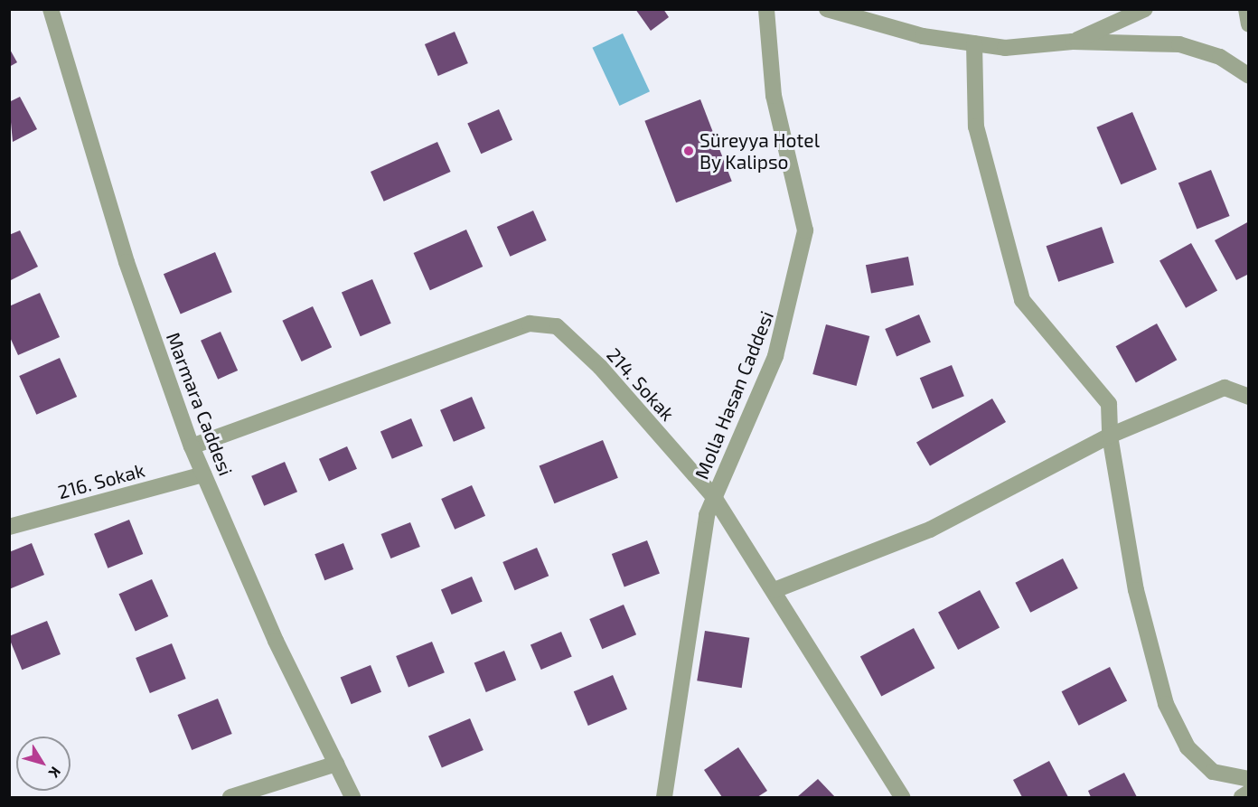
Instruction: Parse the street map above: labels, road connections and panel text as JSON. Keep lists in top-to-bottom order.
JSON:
{
  "streets": {
    "street": [
      "214. Sokak",
      "Molla Hasan Caddesi",
      "Marmara Caddesi",
      "216. Sokak"
    ]
  },
  "crossings": [
    ["214. Sokak", "Molla Hasan Caddesi"],
    ["214. Sokak", "Marmara Caddesi"],
    ["Marmara Caddesi", "216. Sokak"]
  ],
  "places": ["Süreyya Hotel By Kalipso"],
  "north": "bottom right"
}
